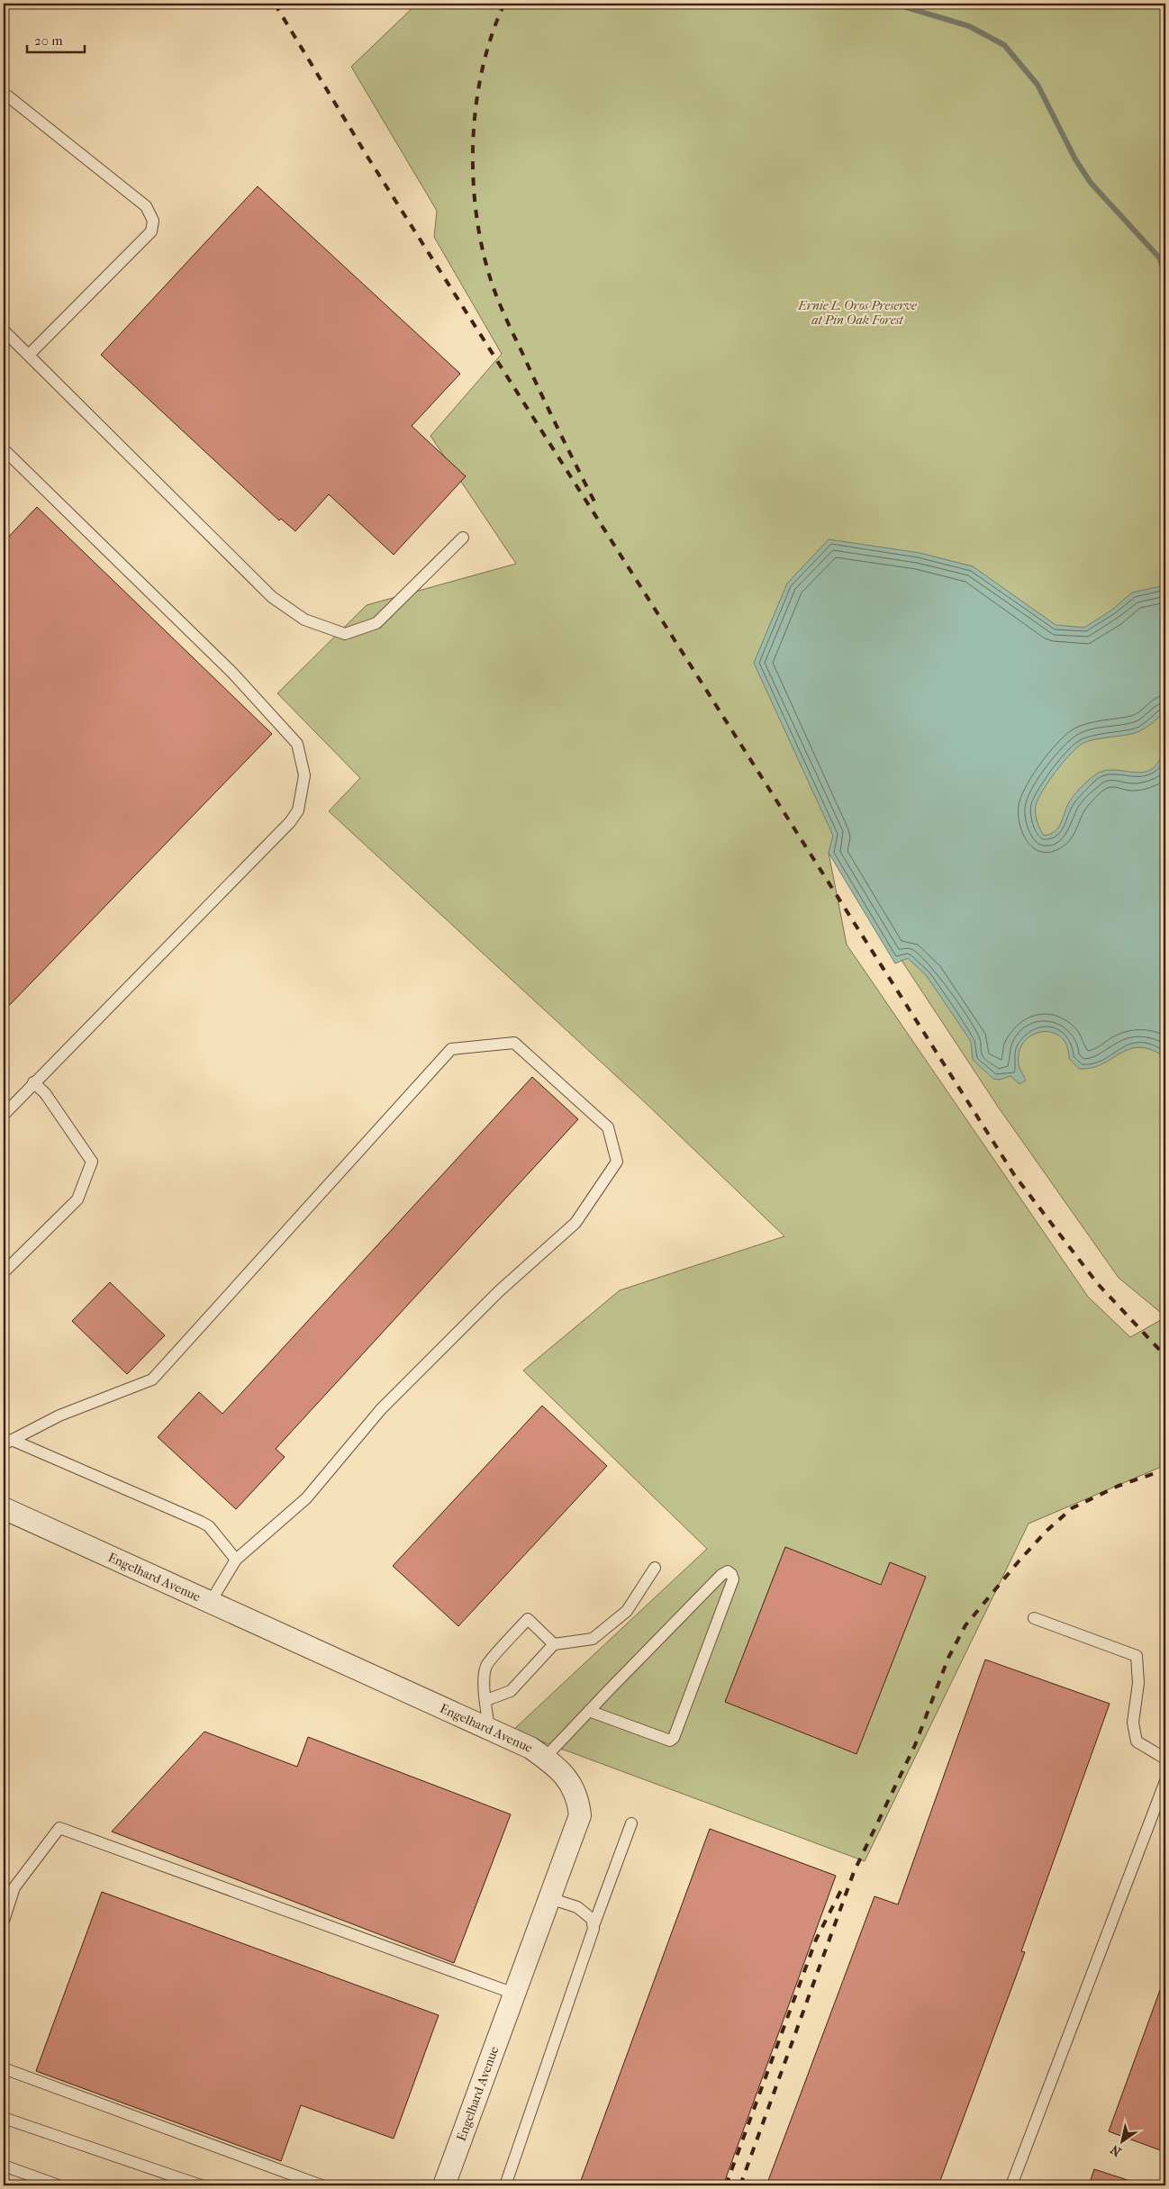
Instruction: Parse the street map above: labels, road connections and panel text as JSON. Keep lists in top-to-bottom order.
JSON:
{
  "streets": {
    "street": ["Engelhard Avenue"]
  },
  "parks": ["Ernie L. Oros Preserve at Pin Oak Forest"],
  "scale_bar": "20 m",
  "north": "bottom left"
}
